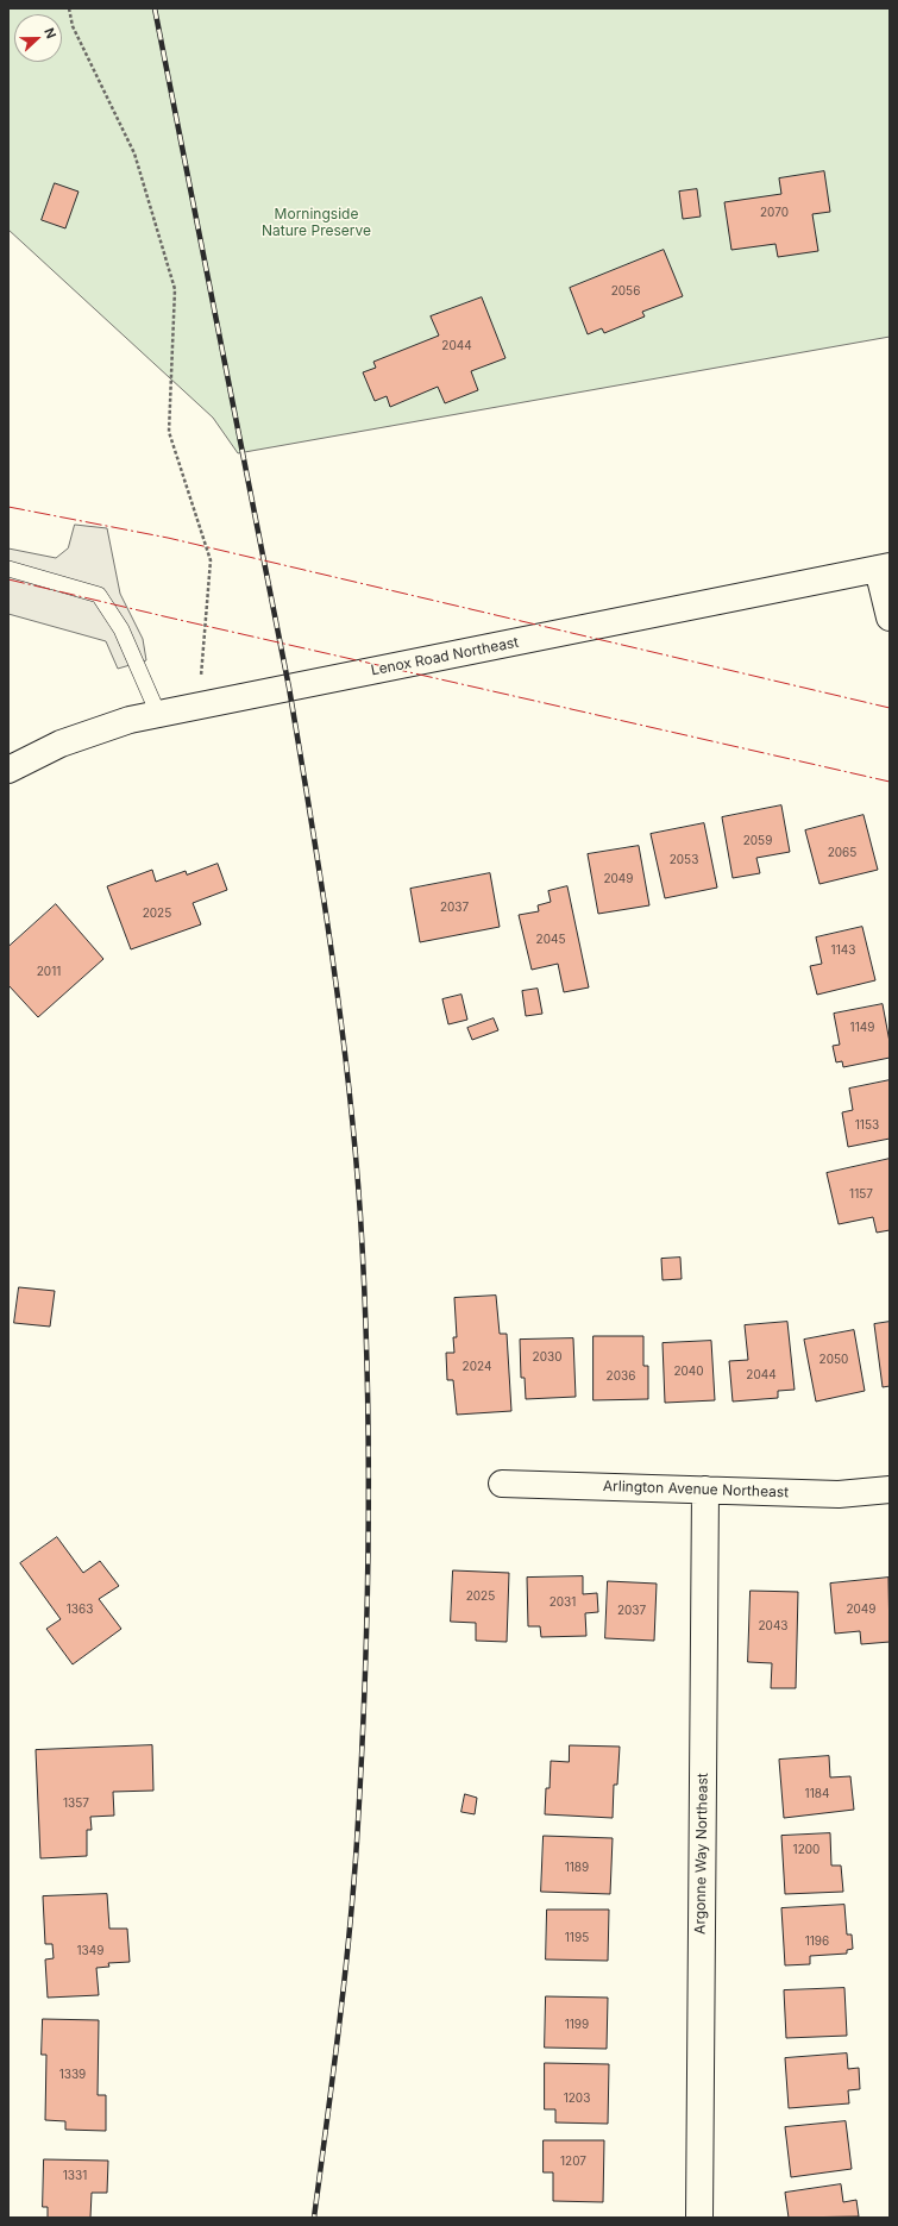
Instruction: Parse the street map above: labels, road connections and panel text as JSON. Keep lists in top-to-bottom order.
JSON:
{
  "streets": {
    "street": ["Lenox Road Northeast", "Arlington Avenue Northeast", "Argonne Way Northeast"]
  },
  "crossings": [
    ["Arlington Avenue Northeast", "Argonne Way Northeast"]
  ],
  "parks": ["Morningside Nature Preserve"],
  "house_numbers": [
    "2070",
    "2056",
    "2044",
    "2059",
    "2065",
    "2053",
    "2049",
    "2037",
    "2025",
    "2045",
    "1143",
    "2011",
    "1149",
    "1153",
    "1157",
    "2030",
    "2050",
    "2024",
    "2040",
    "2044",
    "2036",
    "2025",
    "2031",
    "1363",
    "2049",
    "2037",
    "2043",
    "1184",
    "1357",
    "1200",
    "1189",
    "1195",
    "1196",
    "1349",
    "1199",
    "1339",
    "1203",
    "1207",
    "1331"
  ],
  "north": "right"
}
